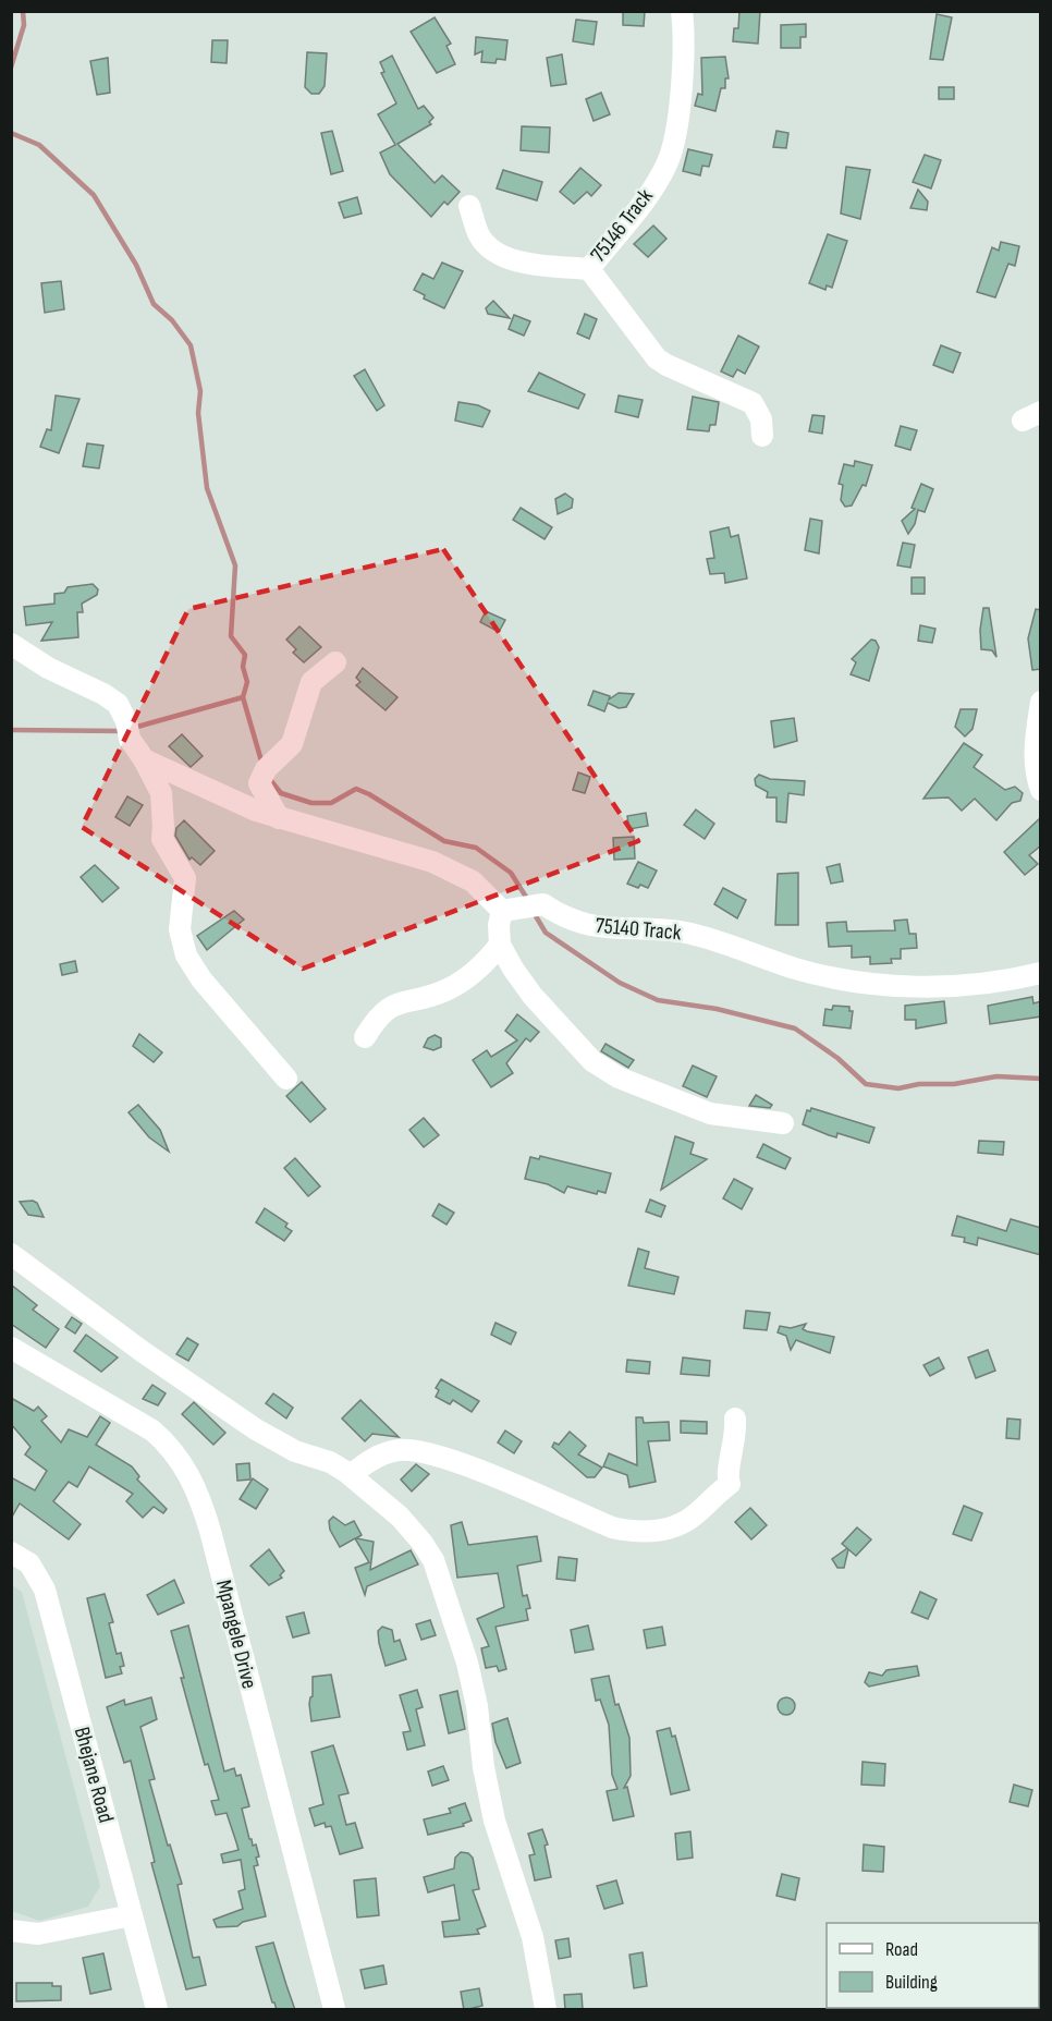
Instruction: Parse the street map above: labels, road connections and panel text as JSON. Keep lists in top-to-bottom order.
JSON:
{
  "streets": {
    "street": [
      "75146 Track",
      "75140 Track",
      "Mpangele Drive",
      "Bhejane Road"
    ]
  },
  "legend": ["Road", "Building"]
}
